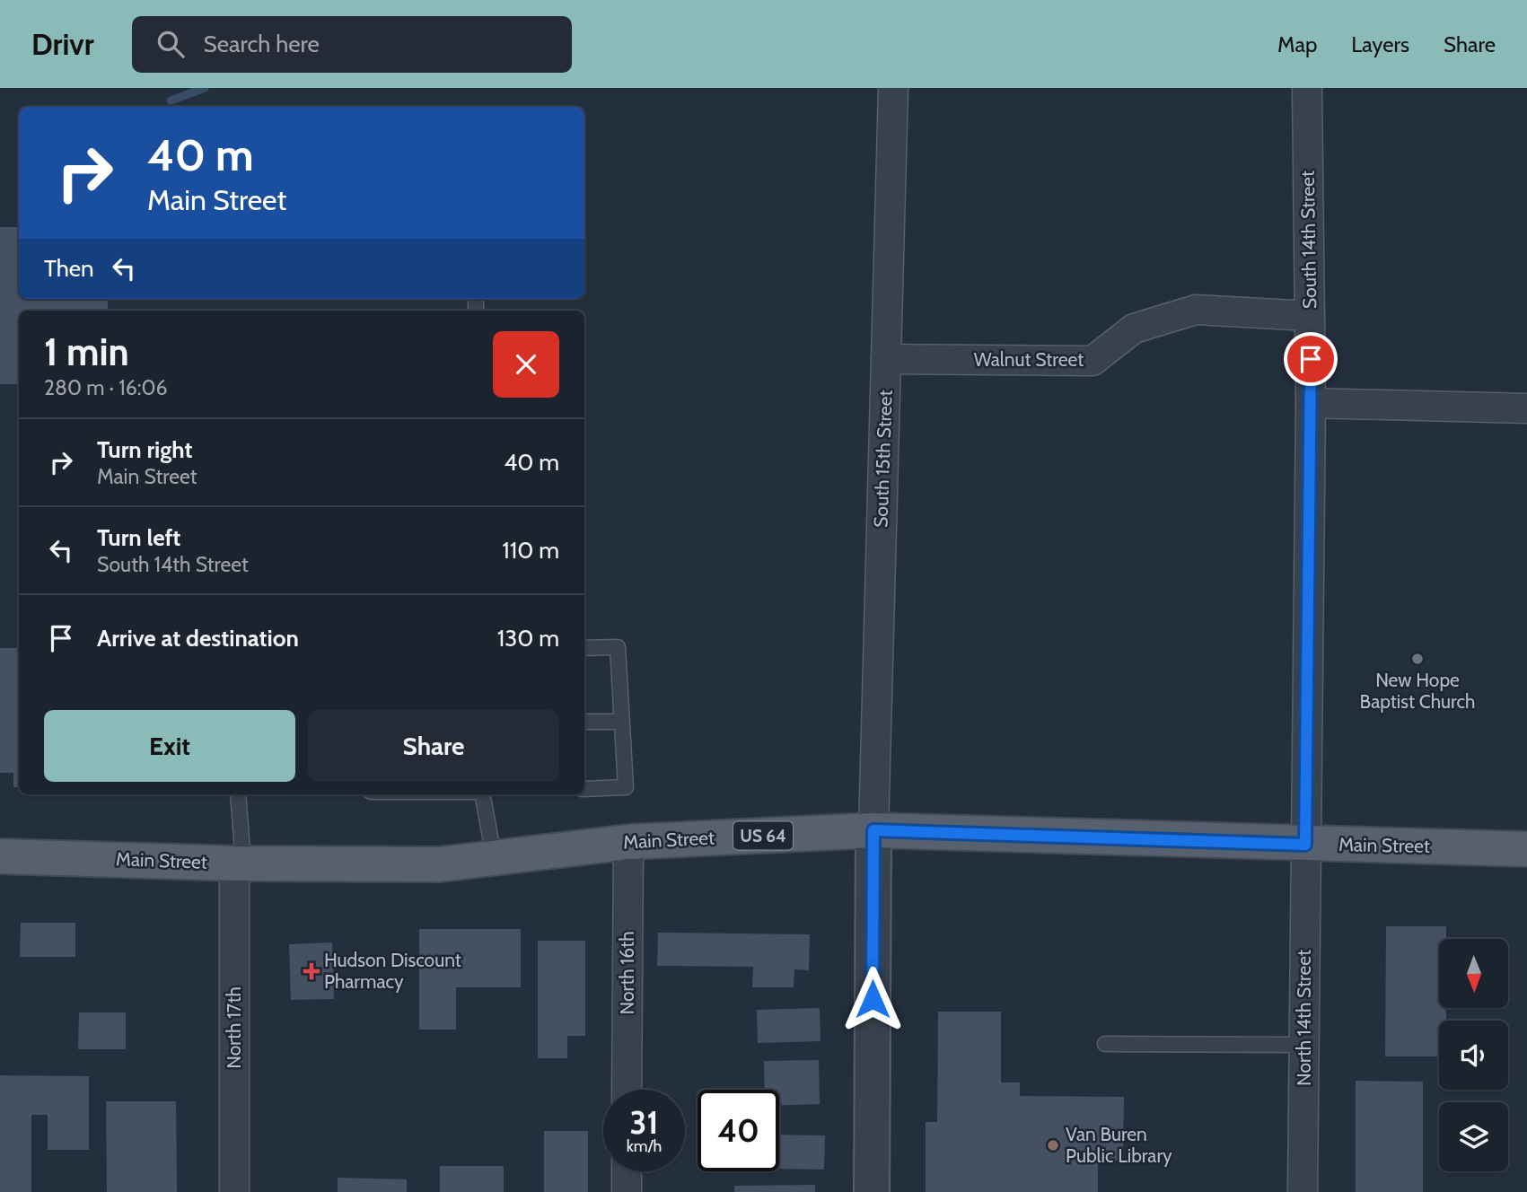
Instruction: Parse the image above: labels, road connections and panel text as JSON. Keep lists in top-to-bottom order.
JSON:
{
  "streets": {
    "main road": ["US 64", "Main Street"],
    "street": [
      "South 14th Street",
      "Walnut Street",
      "South 15th Street",
      "North 16th",
      "North 14th Street",
      "North 17th"
    ]
  },
  "crossings": [
    ["South 14th Street", "Walnut Street"],
    ["South 14th Street", "Main Street"],
    ["South 14th Street", "North 14th Street"],
    ["Walnut Street", "South 15th Street"],
    ["South 15th Street", "Main Street"],
    ["Main Street", "North 16th"],
    ["Main Street", "North 14th Street"],
    ["Main Street", "North 17th"]
  ],
  "places": {
    "other": ["New Hope Baptist Church", "Van Buren Public Library"],
    "health": ["Hudson Discount Pharmacy"]
  },
  "north": "bottom",
  "page": {
    "header": "Drivr",
    "search": "Search here",
    "nav": ["Map", "Layers", "Share"],
    "turn": ["40 m", "Main Street"],
    "then": "Then",
    "heading": ["1 min", "280 m · 16:06"],
    "list": [
      {
        "name": "Turn right",
        "note": "Main Street",
        "value": "40 m"
      },
      {
        "name": "Turn left",
        "note": "South 14th Street",
        "value": "110 m"
      },
      {
        "name": "Arrive at destination",
        "value": "130 m"
      }
    ],
    "buttons": ["Exit", "Share"],
    "speed": "31 km/h",
    "limit": "40"
  }
}
